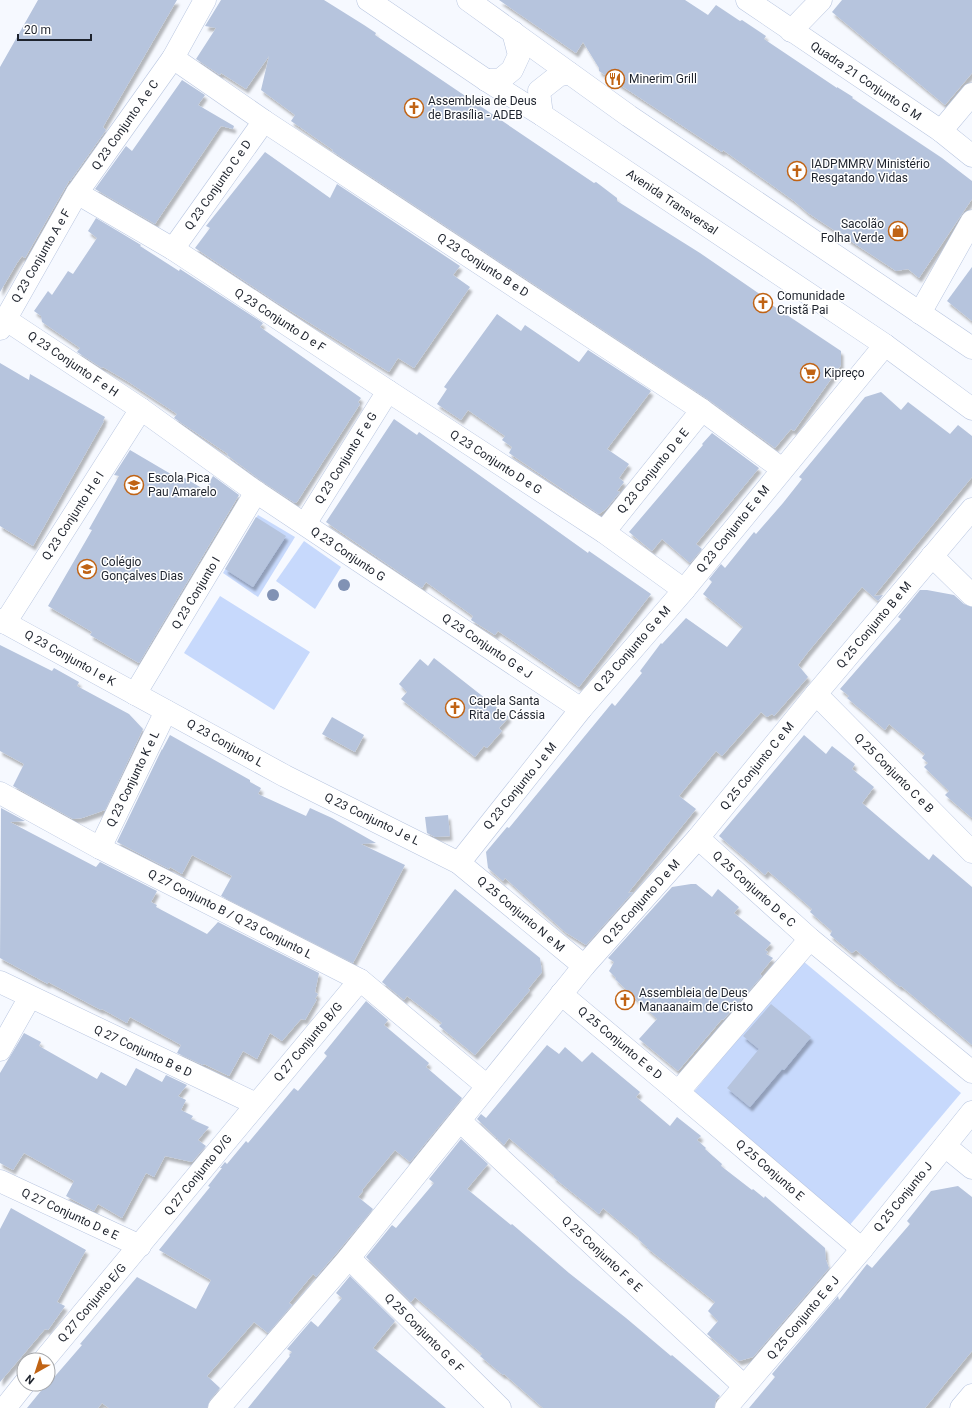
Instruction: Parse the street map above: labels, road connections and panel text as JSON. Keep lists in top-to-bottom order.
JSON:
{
  "streets": {
    "street": [
      "Quadra 21 Conjunto G M",
      "Q 23 Conjunto A e C",
      "Q 23 Conjunto C e D",
      "Avenida Transversal",
      "Q 23 Conjunto A e F",
      "Q 23 Conjunto B e D",
      "Q 23 Conjunto D e F",
      "Q 23 Conjunto F e H",
      "Q 23 Conjunto F e G",
      "Q 23 Conjunto D e G",
      "Q 23 Conjunto D e E",
      "Q 23 Conjunto H e I",
      "Q 23 Conjunto E e M",
      "Q 23 Conjunto G",
      "Q 23 Conjunto I",
      "Q 25 Conjunto B e M",
      "Q 23 Conjunto G e J",
      "Q 23 Conjunto G e M",
      "Q 23 Conjunto I e K",
      "Q 23 Conjunto L",
      "Q 25 Conjunto C e M",
      "Q 25 Conjunto C e B",
      "Q 23 Conjunto K e L",
      "Q 23 Conjunto J e M",
      "Q 23 Conjunto J e L",
      "Q 25 Conjunto D e C",
      "Q 25 Conjunto D e M",
      "Q 27 Conjunto B / Q 23 Conjunto L",
      "Q 25 Conjunto N e M",
      "Q 27 Conjunto B/G",
      "Q 25 Conjunto E e D",
      "Q 27 Conjunto B e D",
      "Q 25 Conjunto E",
      "Q 27 Conjunto D/G",
      "Q 25 Conjunto J",
      "Q 27 Conjunto D e E",
      "Q 25 Conjunto F e E",
      "Q 27 Conjunto E/G",
      "Q 25 Conjunto E e J",
      "Q 25 Conjunto G e F"
    ]
  },
  "crossings": [
    ["Q 23 Conjunto A e C", "Q 23 Conjunto A e F"],
    ["Q 23 Conjunto A e C", "Q 23 Conjunto B e D"],
    ["Q 23 Conjunto A e C", "Q 23 Conjunto D e F"],
    ["Q 23 Conjunto C e D", "Q 23 Conjunto B e D"],
    ["Q 23 Conjunto C e D", "Q 23 Conjunto D e F"],
    ["Avenida Transversal", "Q 23 Conjunto E e M"],
    ["Q 23 Conjunto A e F", "Q 23 Conjunto D e F"],
    ["Q 23 Conjunto A e F", "Q 23 Conjunto F e H"],
    ["Q 23 Conjunto B e D", "Q 23 Conjunto D e E"],
    ["Q 23 Conjunto B e D", "Q 23 Conjunto E e M"],
    ["Q 23 Conjunto D e F", "Q 23 Conjunto F e G"],
    ["Q 23 Conjunto D e F", "Q 23 Conjunto D e G"],
    ["Q 23 Conjunto F e H", "Q 23 Conjunto H e I"],
    ["Q 23 Conjunto F e H", "Q 23 Conjunto G"],
    ["Q 23 Conjunto F e H", "Q 23 Conjunto I"],
    ["Q 23 Conjunto F e G", "Q 23 Conjunto D e G"],
    ["Q 23 Conjunto F e G", "Q 23 Conjunto G"],
    ["Q 23 Conjunto D e G", "Q 23 Conjunto D e E"],
    ["Q 23 Conjunto D e G", "Q 23 Conjunto E e M"],
    ["Q 23 Conjunto D e G", "Q 23 Conjunto G e M"],
    ["Q 23 Conjunto H e I", "Q 23 Conjunto I e K"],
    ["Q 23 Conjunto E e M", "Q 23 Conjunto G e M"],
    ["Q 23 Conjunto G", "Q 23 Conjunto I"],
    ["Q 23 Conjunto G", "Q 23 Conjunto G e J"],
    ["Q 23 Conjunto I", "Q 23 Conjunto I e K"],
    ["Q 25 Conjunto B e M", "Q 25 Conjunto C e M"],
    ["Q 25 Conjunto B e M", "Q 25 Conjunto C e B"],
    ["Q 23 Conjunto G e J", "Q 23 Conjunto G e M"],
    ["Q 23 Conjunto G e J", "Q 23 Conjunto J e M"],
    ["Q 23 Conjunto G e M", "Q 23 Conjunto J e M"],
    ["Q 23 Conjunto I e K", "Q 23 Conjunto L"],
    ["Q 23 Conjunto I e K", "Q 23 Conjunto K e L"],
    ["Q 23 Conjunto L", "Q 23 Conjunto K e L"],
    ["Q 23 Conjunto L", "Q 23 Conjunto J e L"],
    ["Q 25 Conjunto C e M", "Q 25 Conjunto C e B"],
    ["Q 25 Conjunto C e M", "Q 25 Conjunto D e C"],
    ["Q 25 Conjunto C e M", "Q 25 Conjunto D e M"],
    ["Q 23 Conjunto K e L", "Q 27 Conjunto B / Q 23 Conjunto L"],
    ["Q 23 Conjunto J e M", "Q 23 Conjunto J e L"],
    ["Q 23 Conjunto J e M", "Q 25 Conjunto N e M"],
    ["Q 23 Conjunto J e L", "Q 25 Conjunto N e M"],
    ["Q 25 Conjunto D e C", "Q 25 Conjunto D e M"],
    ["Q 25 Conjunto D e M", "Q 27 Conjunto B / Q 23 Conjunto L"],
    ["Q 25 Conjunto D e M", "Q 25 Conjunto N e M"],
    ["Q 25 Conjunto D e M", "Q 25 Conjunto E e D"],
    ["Q 25 Conjunto D e M", "Q 25 Conjunto F e E"],
    ["Q 25 Conjunto D e M", "Q 25 Conjunto G e F"],
    ["Q 27 Conjunto B / Q 23 Conjunto L", "Q 27 Conjunto B/G"],
    ["Q 27 Conjunto B/G", "Q 27 Conjunto B e D"],
    ["Q 27 Conjunto B/G", "Q 27 Conjunto D/G"],
    ["Q 25 Conjunto E e D", "Q 25 Conjunto E"],
    ["Q 27 Conjunto B e D", "Q 27 Conjunto D/G"],
    ["Q 25 Conjunto E", "Q 25 Conjunto J"],
    ["Q 25 Conjunto E", "Q 25 Conjunto E e J"],
    ["Q 27 Conjunto D/G", "Q 27 Conjunto D e E"],
    ["Q 27 Conjunto D/G", "Q 27 Conjunto E/G"],
    ["Q 25 Conjunto J", "Q 25 Conjunto E e J"],
    ["Q 27 Conjunto D e E", "Q 27 Conjunto E/G"],
    ["Q 25 Conjunto F e E", "Q 25 Conjunto E e J"]
  ],
  "places": {
    "restaurant": ["Minerim Grill"],
    "church": [
      "Assembleia de Deus de Brasília - ADEB",
      "IADPMMRV Ministério Resgatando Vidas",
      "Comunidade Cristã Pai",
      "Capela Santa Rita de Cássia",
      "Assembleia de Deus Manaanaim de Cristo"
    ],
    "shop": ["Sacolão Folha Verde"],
    "supermarket": ["Kipreço"],
    "school or university": ["Escola Pica Pau Amarelo", "Colégio Gonçalves Dias"]
  },
  "scale_bar": "20 m",
  "north": "bottom left"
}
